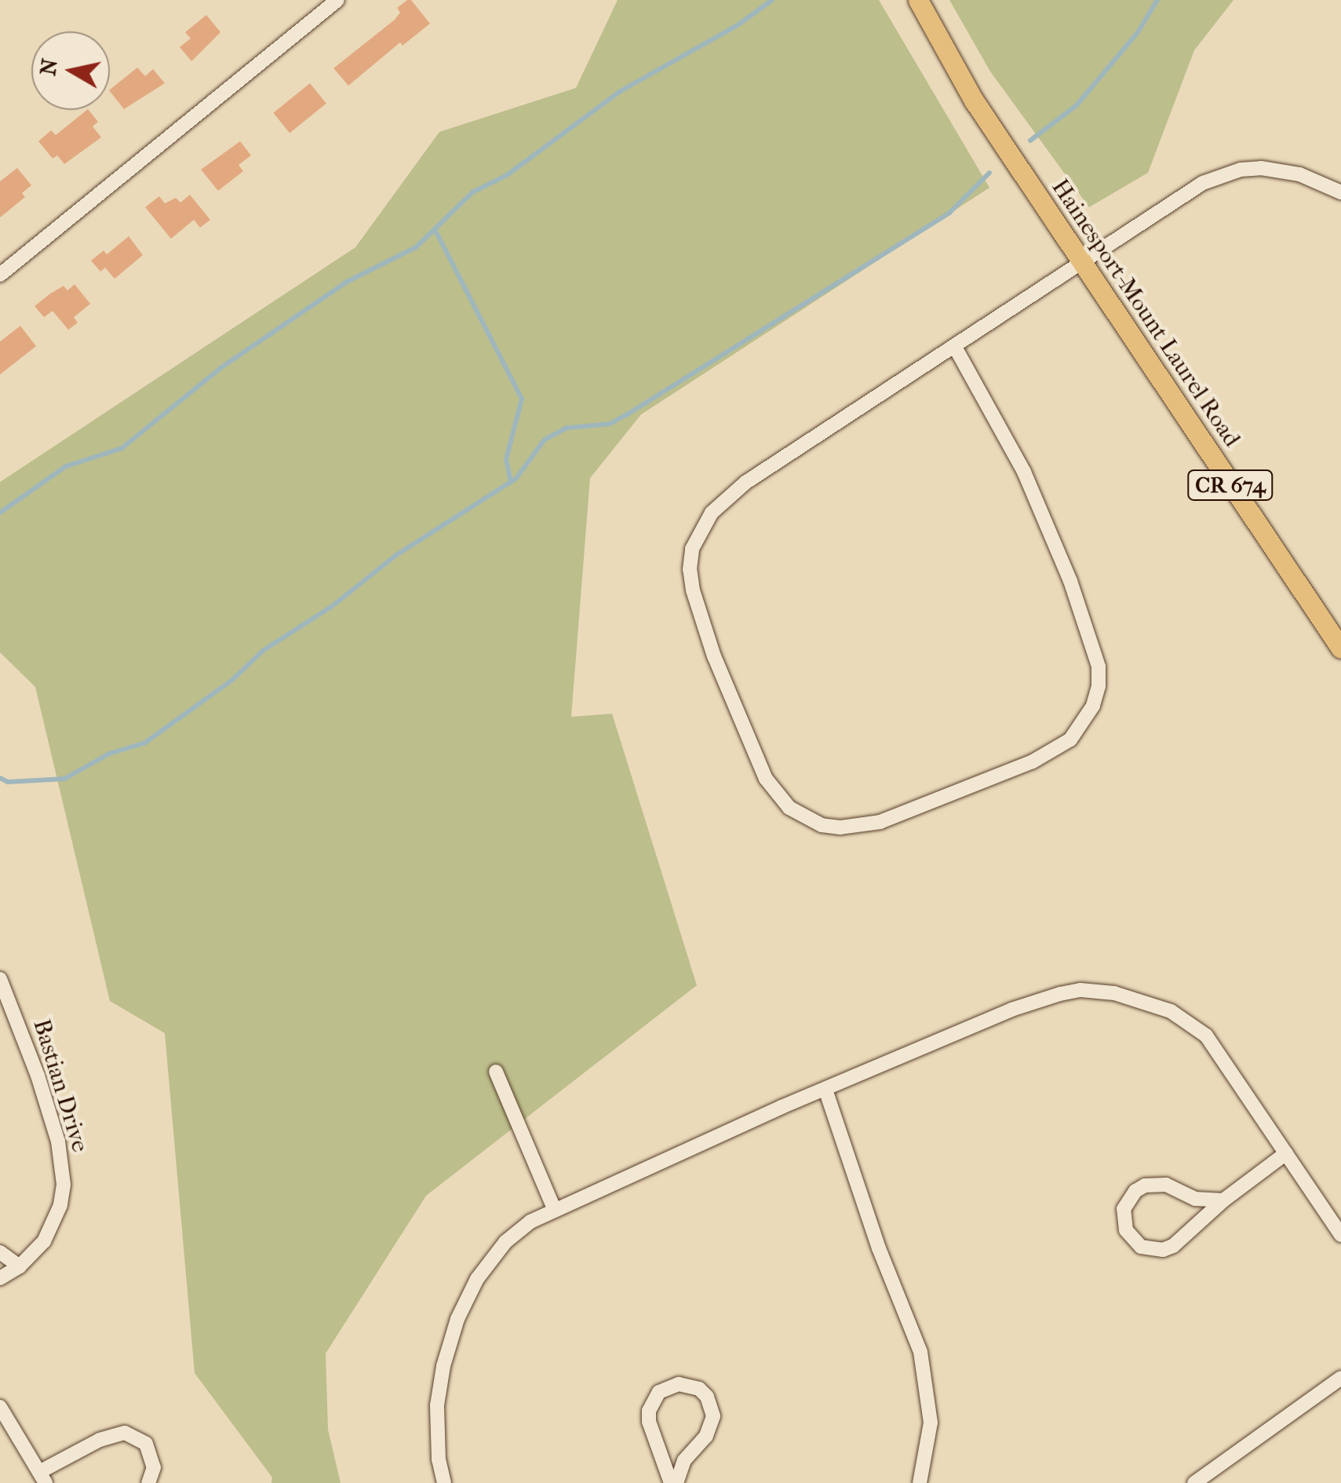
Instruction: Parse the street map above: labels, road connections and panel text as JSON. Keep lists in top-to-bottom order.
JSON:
{
  "streets": {
    "main road": ["Hainesport-Mount Laurel Road", "CR 674"],
    "street": ["Bastian Drive"]
  },
  "north": "left"
}
